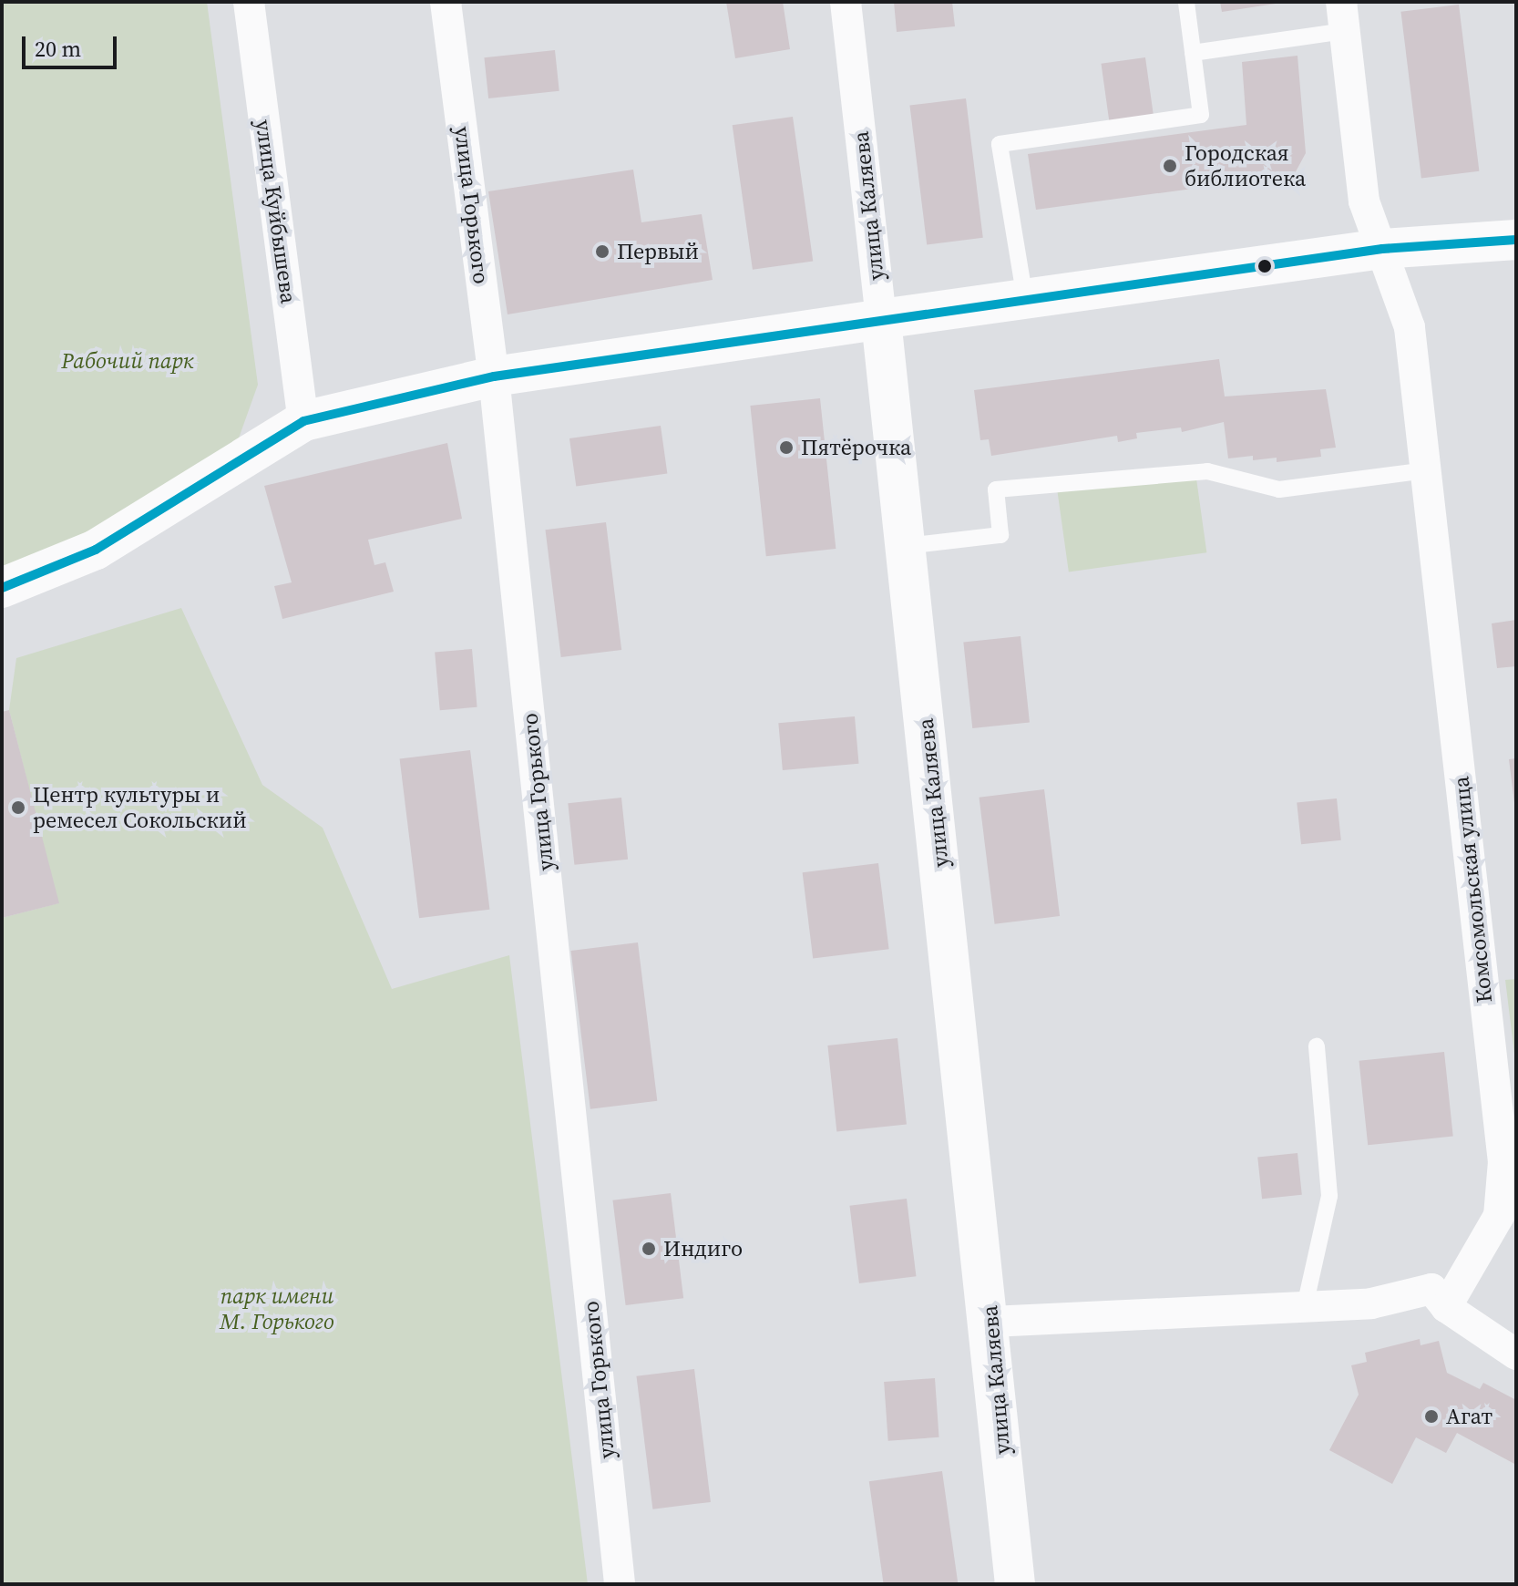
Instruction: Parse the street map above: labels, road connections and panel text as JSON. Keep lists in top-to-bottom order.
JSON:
{
  "streets": {
    "main road": ["улица Каляева"],
    "street": ["улица Горького", "улица Куйбышева", "Комсомольская улица"]
  },
  "parks": ["Рабочий парк", "парк имени М. Горького"],
  "places": [
    "Городская библиотека",
    "Первый",
    "Пятёрочка",
    "Центр культуры и ремесел Сокольский",
    "Индиго",
    "Агат"
  ],
  "scale_bar": "20 m"
}
